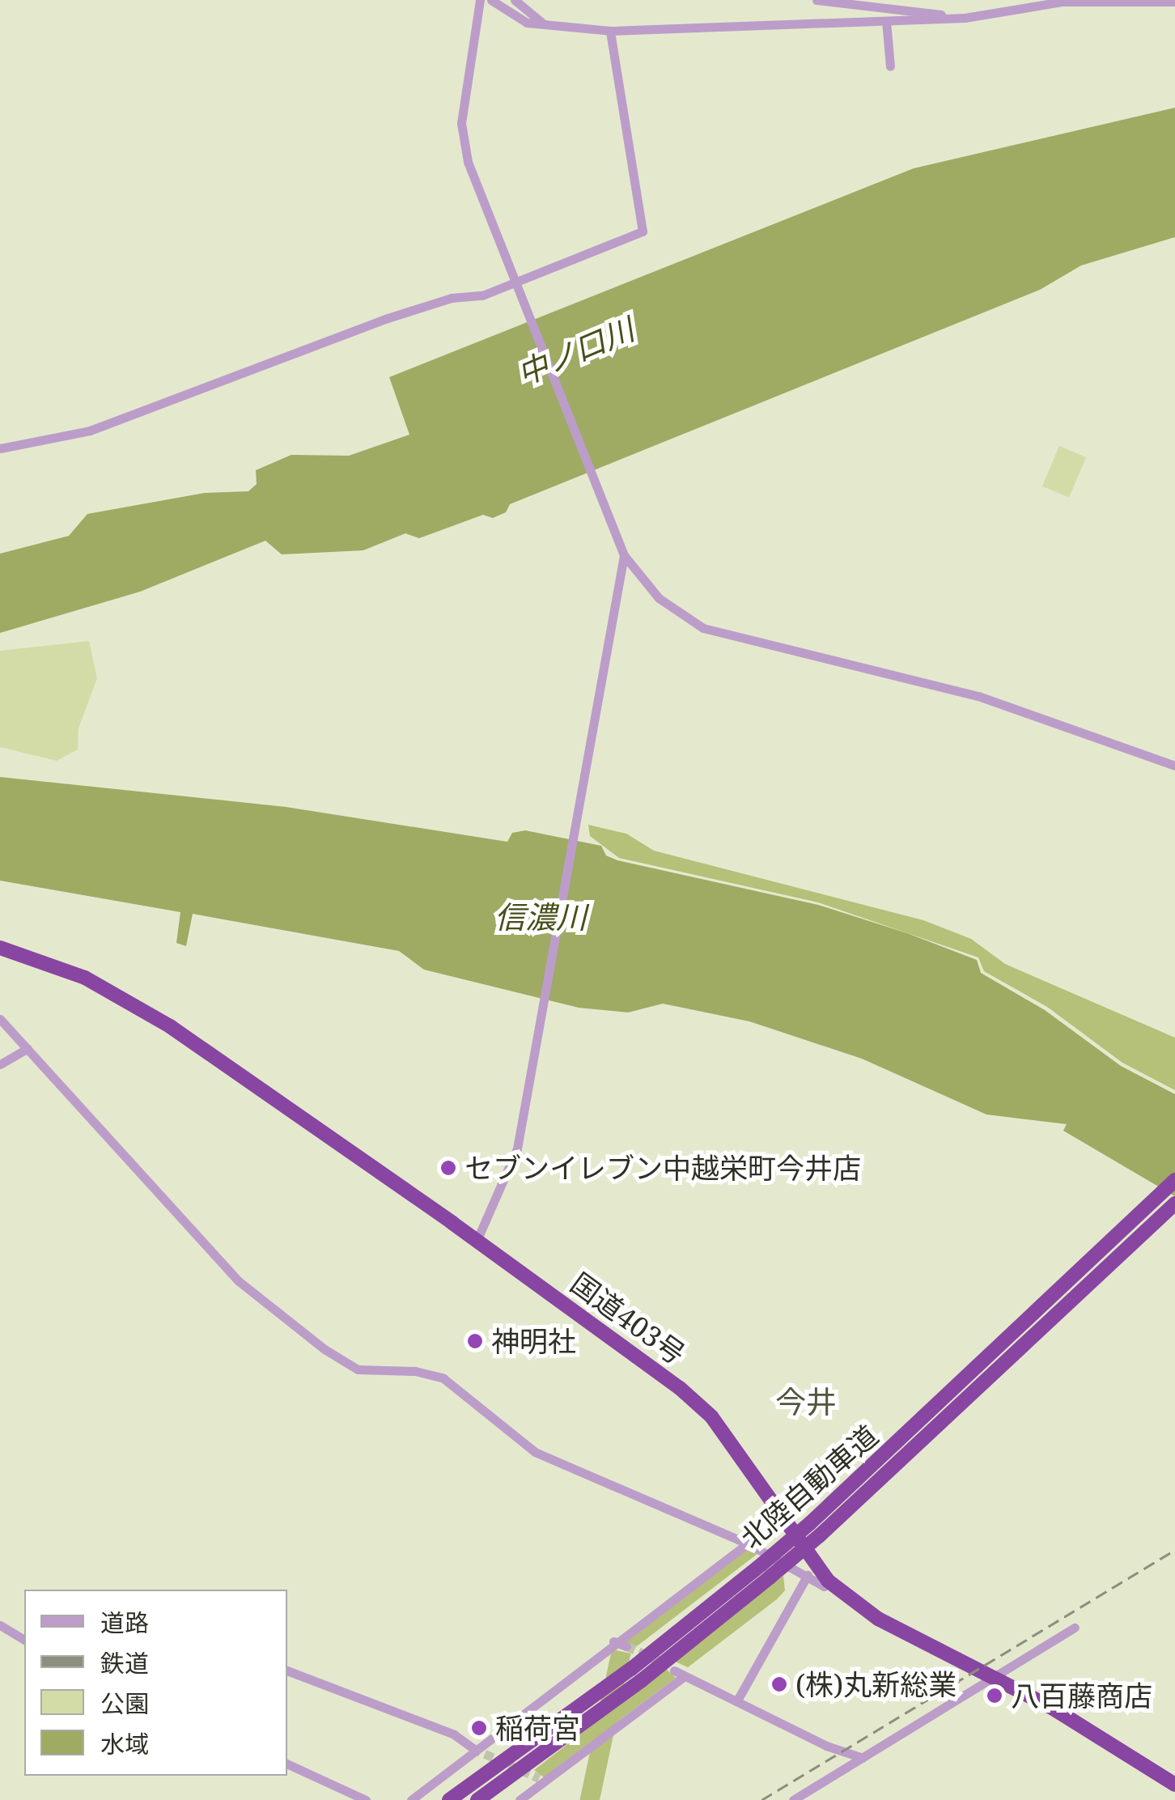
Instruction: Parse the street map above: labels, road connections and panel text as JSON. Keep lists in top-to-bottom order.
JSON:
{
  "streets": {
    "highway": ["国道403号", "北陸自動車道"]
  },
  "districts": ["今井"],
  "water": ["中ノ口川", "信濃川"],
  "places": [
    "セブンイレブン中越栄町今井店",
    "神明社",
    "(株)丸新総業",
    "八百藤商店",
    "稲荷宮"
  ],
  "legend": [
    "道路",
    "鉄道",
    "公園",
    "水域"
  ]
}
